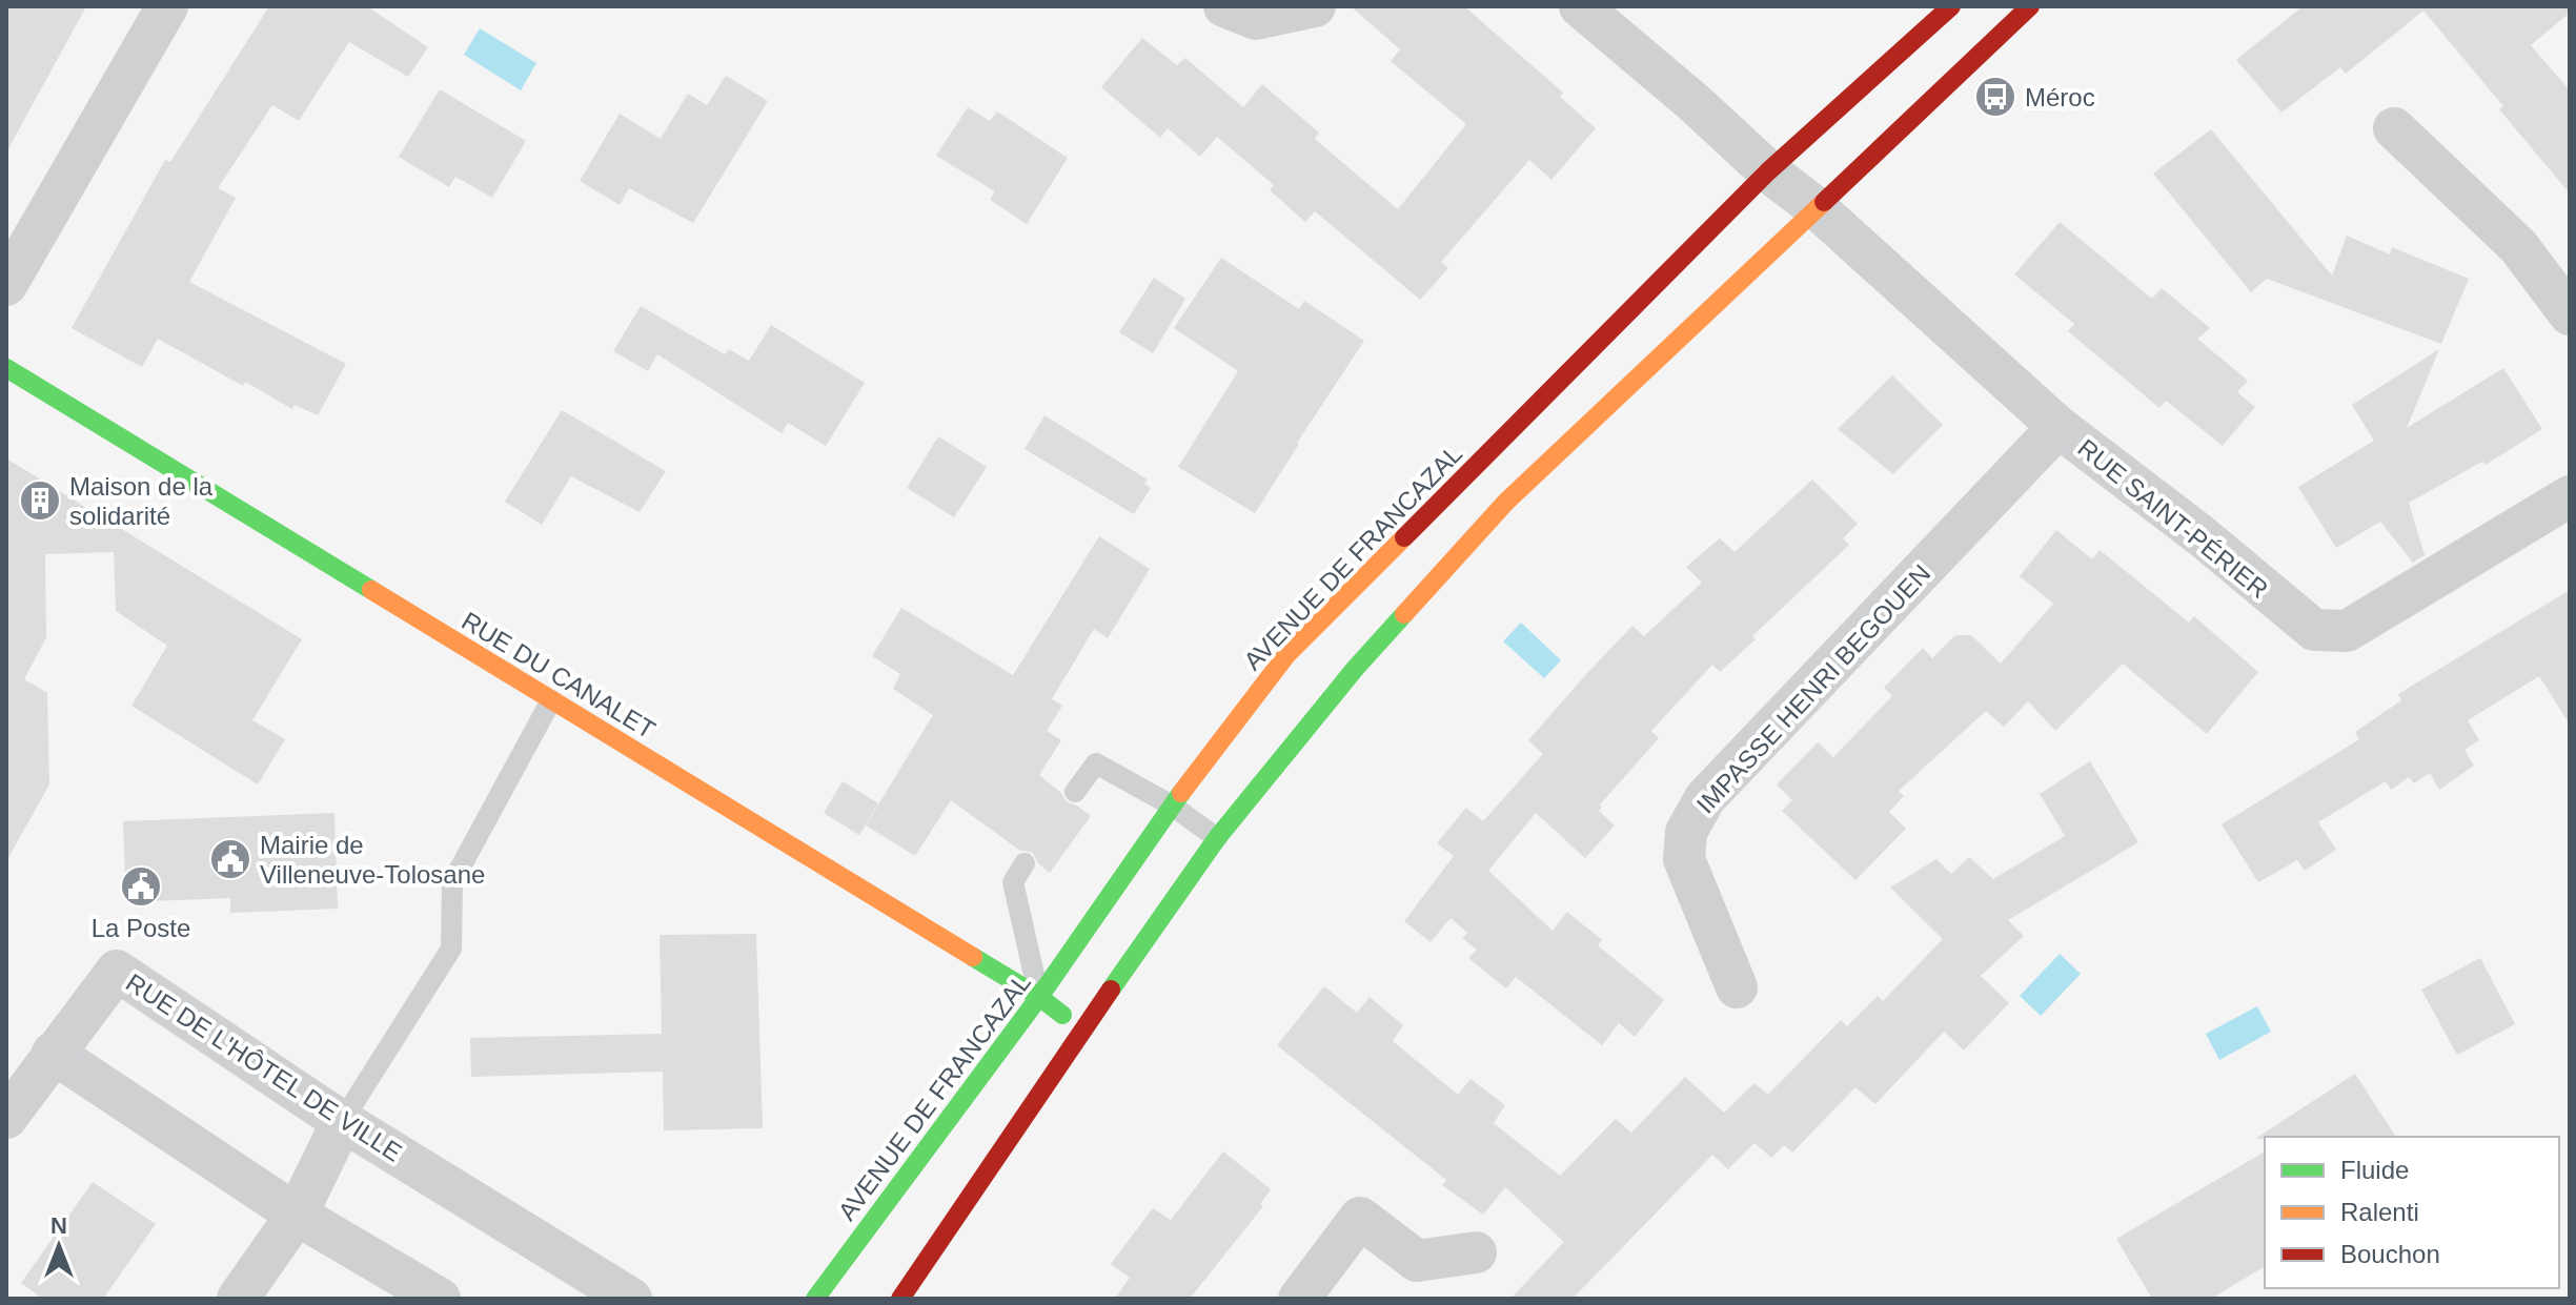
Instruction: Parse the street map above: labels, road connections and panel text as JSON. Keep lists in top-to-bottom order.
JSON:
{
  "streets": {
    "main road": ["AVENUE DE FRANCAZAL", "RUE DU CANALET"],
    "street": ["RUE SAINT-PÉRIER", "IMPASSE HENRI BEGOUEN", "RUE DE L'HÔTEL DE VILLE"]
  },
  "crossings": [
    ["RUE SAINT-PÉRIER", "AVENUE DE FRANCAZAL"],
    ["RUE SAINT-PÉRIER", "IMPASSE HENRI BEGOUEN"],
    ["AVENUE DE FRANCAZAL", "RUE DU CANALET"]
  ],
  "places": {
    "bus stop": ["Méroc"],
    "building": ["Maison de la solidarité"],
    "public building": ["Mairie de Villeneuve-Tolosane", "La Poste"]
  },
  "legend": ["Fluide", "Ralenti", "Bouchon"],
  "north": "top"
}
